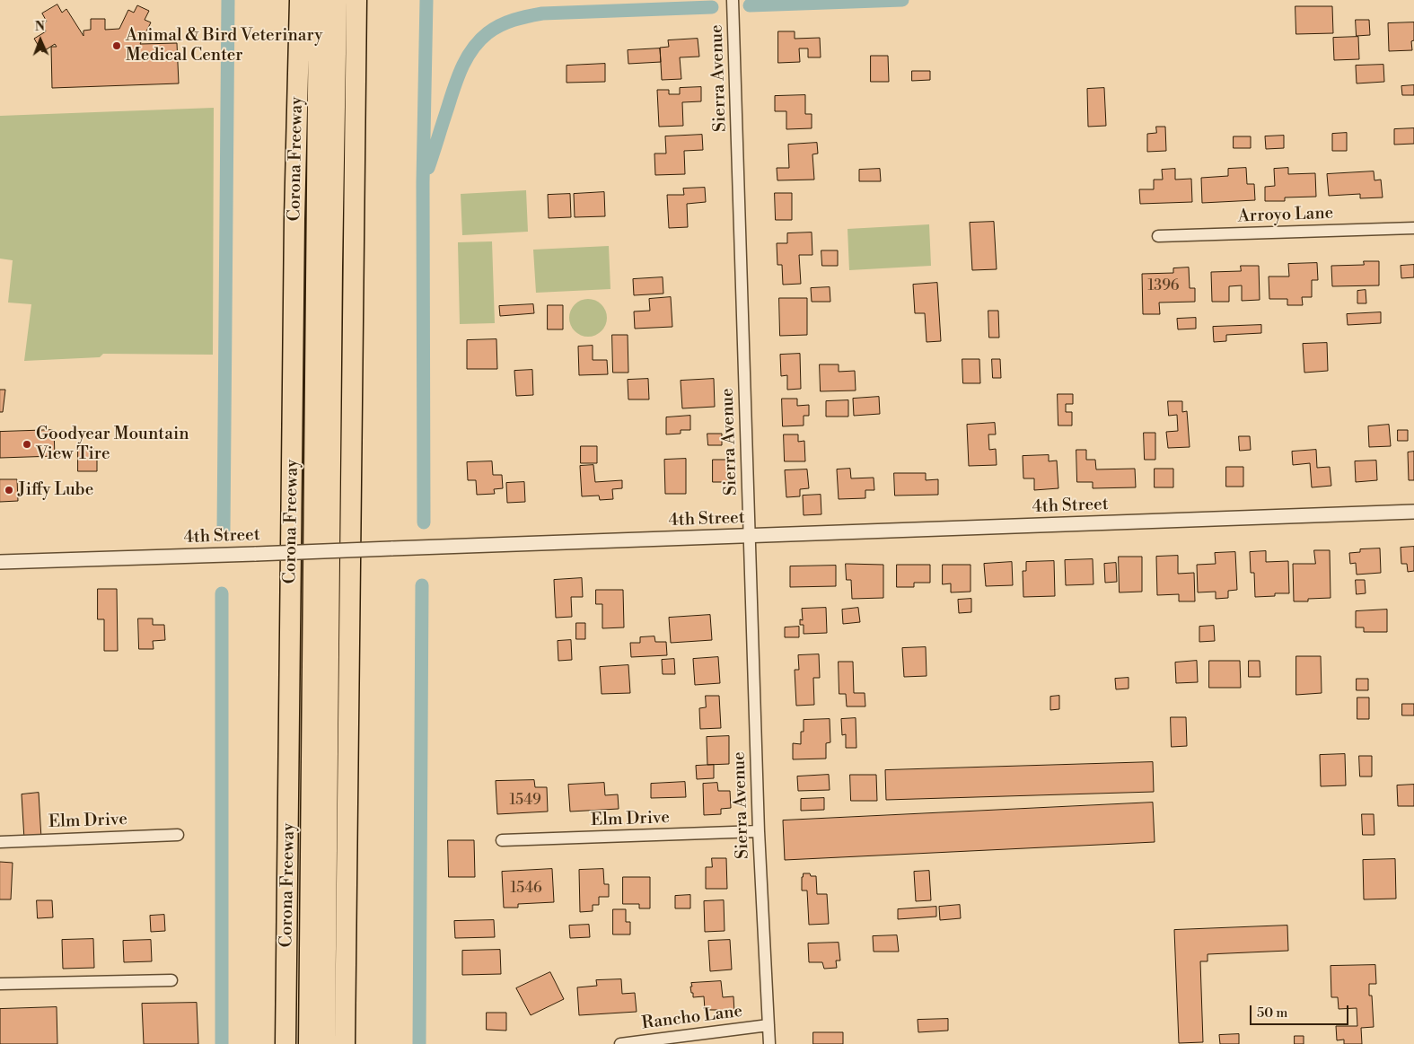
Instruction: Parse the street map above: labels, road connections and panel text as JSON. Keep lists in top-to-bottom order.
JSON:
{
  "streets": {
    "highway": ["Corona Freeway"],
    "street": [
      "Sierra Avenue",
      "Arroyo Lane",
      "4th Street",
      "Elm Drive",
      "Rancho Lane"
    ]
  },
  "crossings": [
    ["Sierra Avenue", "4th Street"],
    ["Sierra Avenue", "Elm Drive"],
    ["Sierra Avenue", "Rancho Lane"]
  ],
  "places": ["Animal & Bird Veterinary Medical Center", "Goodyear Mountain View Tire", "Jiffy Lube"],
  "house_numbers": ["1396", "1549", "1546"],
  "scale_bar": "50 m",
  "north": "top"
}
